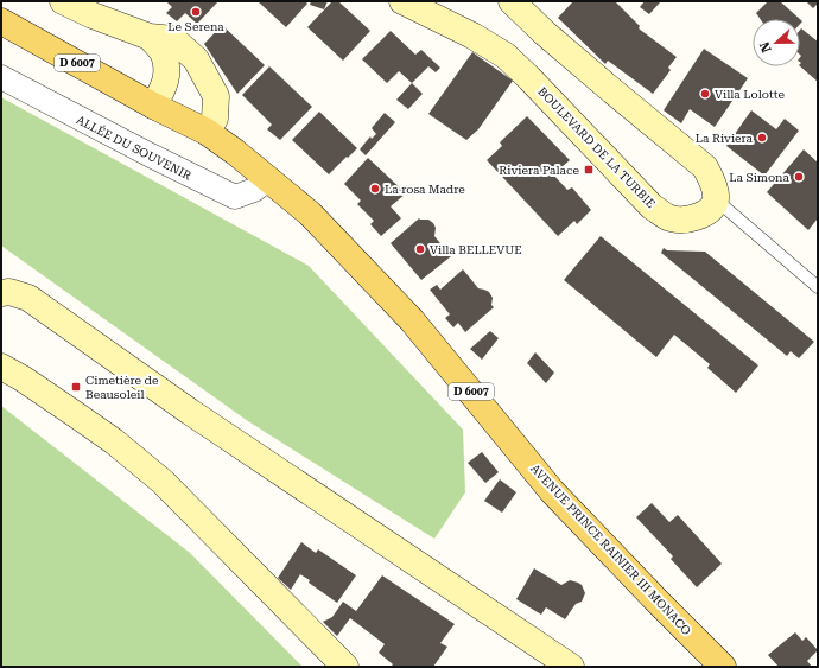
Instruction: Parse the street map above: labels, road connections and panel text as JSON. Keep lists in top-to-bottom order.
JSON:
{
  "streets": {
    "main road": ["D 6007", "AVENUE PRINCE RAINIER III MONACO"],
    "street": ["ALLÉE DU SOUVENIR", "BOULEVARD DE LA TURBIE"]
  },
  "crossings": [
    ["ALLÉE DU SOUVENIR", "AVENUE PRINCE RAINIER III MONACO"]
  ],
  "places": {
    "other": [
      "Le Serena",
      "Villa Lolotte",
      "La Riviera",
      "La Simona",
      "La rosa Madre",
      "Villa BELLEVUE"
    ],
    "transit": ["Riviera Palace", "Cimetière de Beausoleil"]
  },
  "north": "left"
}
